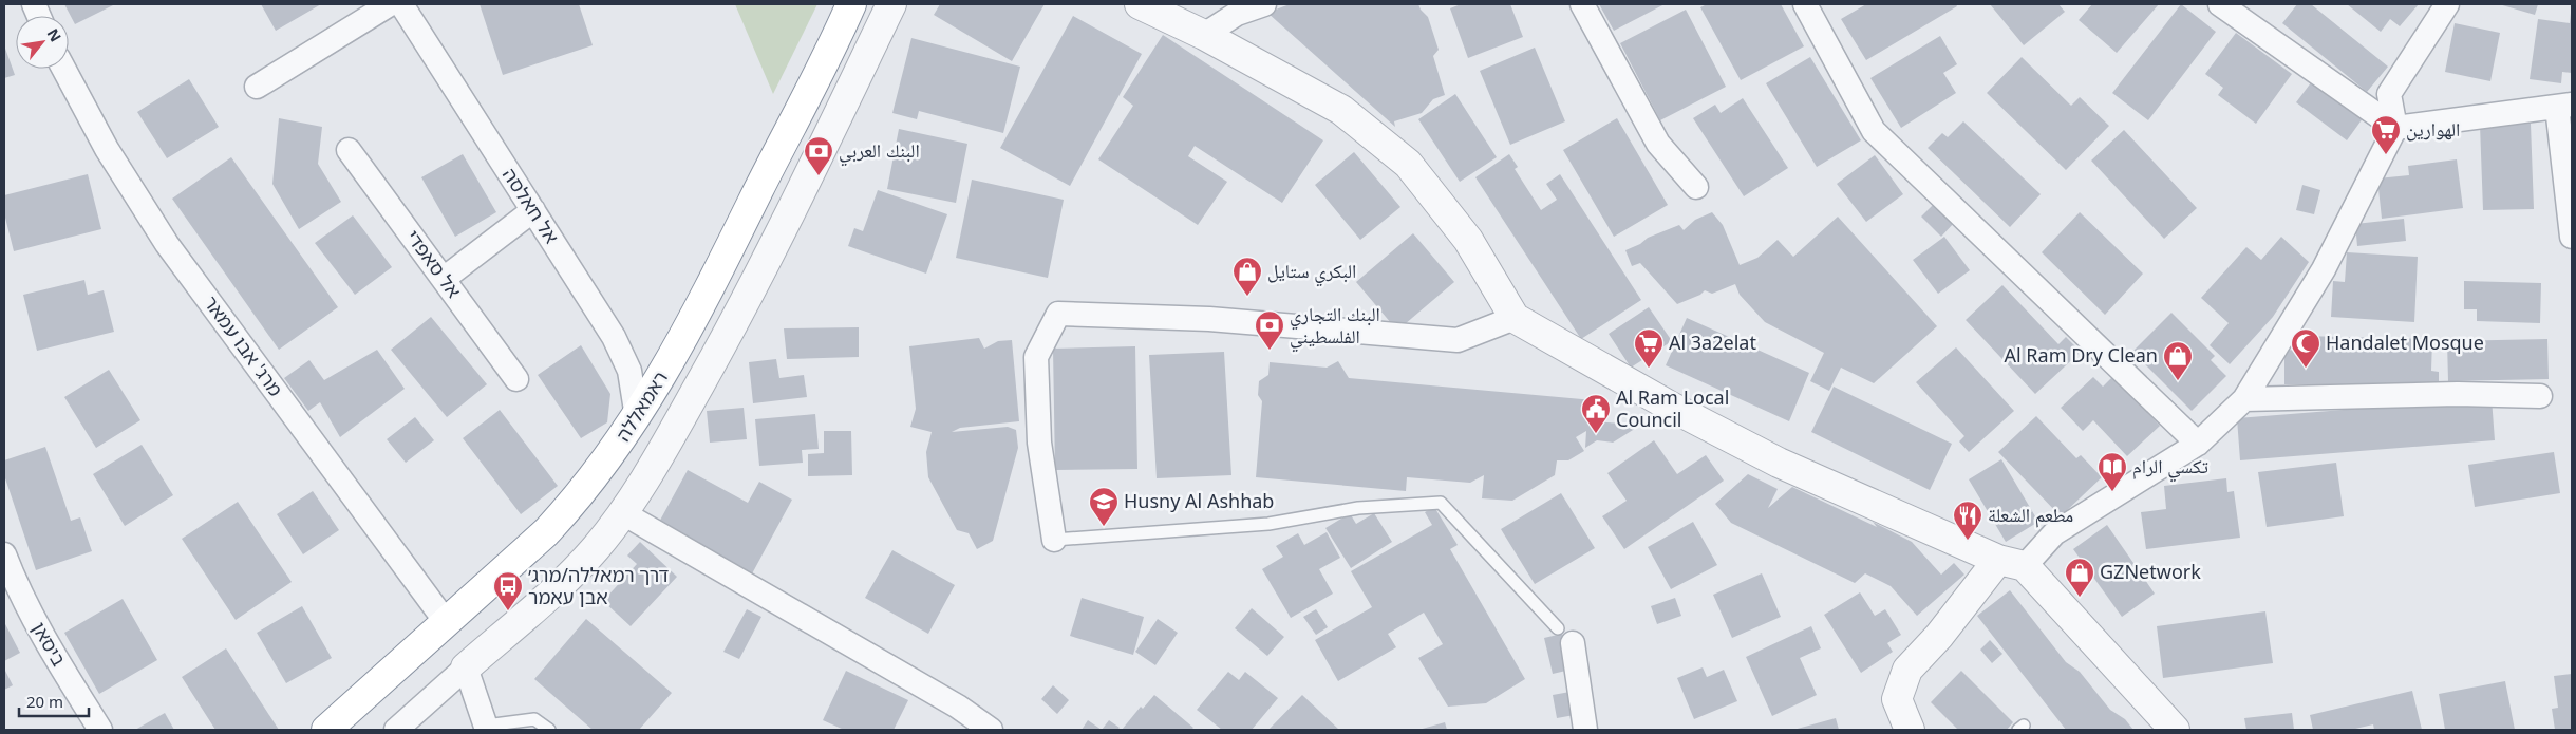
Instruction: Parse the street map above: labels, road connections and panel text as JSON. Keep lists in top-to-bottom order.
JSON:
{
  "streets": {
    "highway": ["ראמאללה"],
    "street": [
      "אל חאלסה",
      "אל סאפדי",
      "מרג' אבו עמאר",
      "ביסאן"
    ]
  },
  "crossings": [
    ["אל חאלסה", "ראמאללה"],
    ["מרג' אבו עמאר", "ראמאללה"]
  ],
  "places": {
    "supermarket": ["الهوارين", "Al 3a2elat"],
    "bank": ["البنك العربي", "البنك التجاري الفلسطيني"],
    "shop": ["البكري ستايل", "Al Ram Dry Clean", "GZNetwork"],
    "mosque": ["Handalet Mosque"],
    "public building": ["Al Ram Local Council"],
    "library": ["تكسي الرام"],
    "school or university": ["Husny Al Ashhab"],
    "restaurant": ["مطعم الشعلة"],
    "bus stop": ["דרך רמאללה/מרג׳ אבן עאמר"]
  },
  "scale_bar": "20 m",
  "north": "top right"
}
